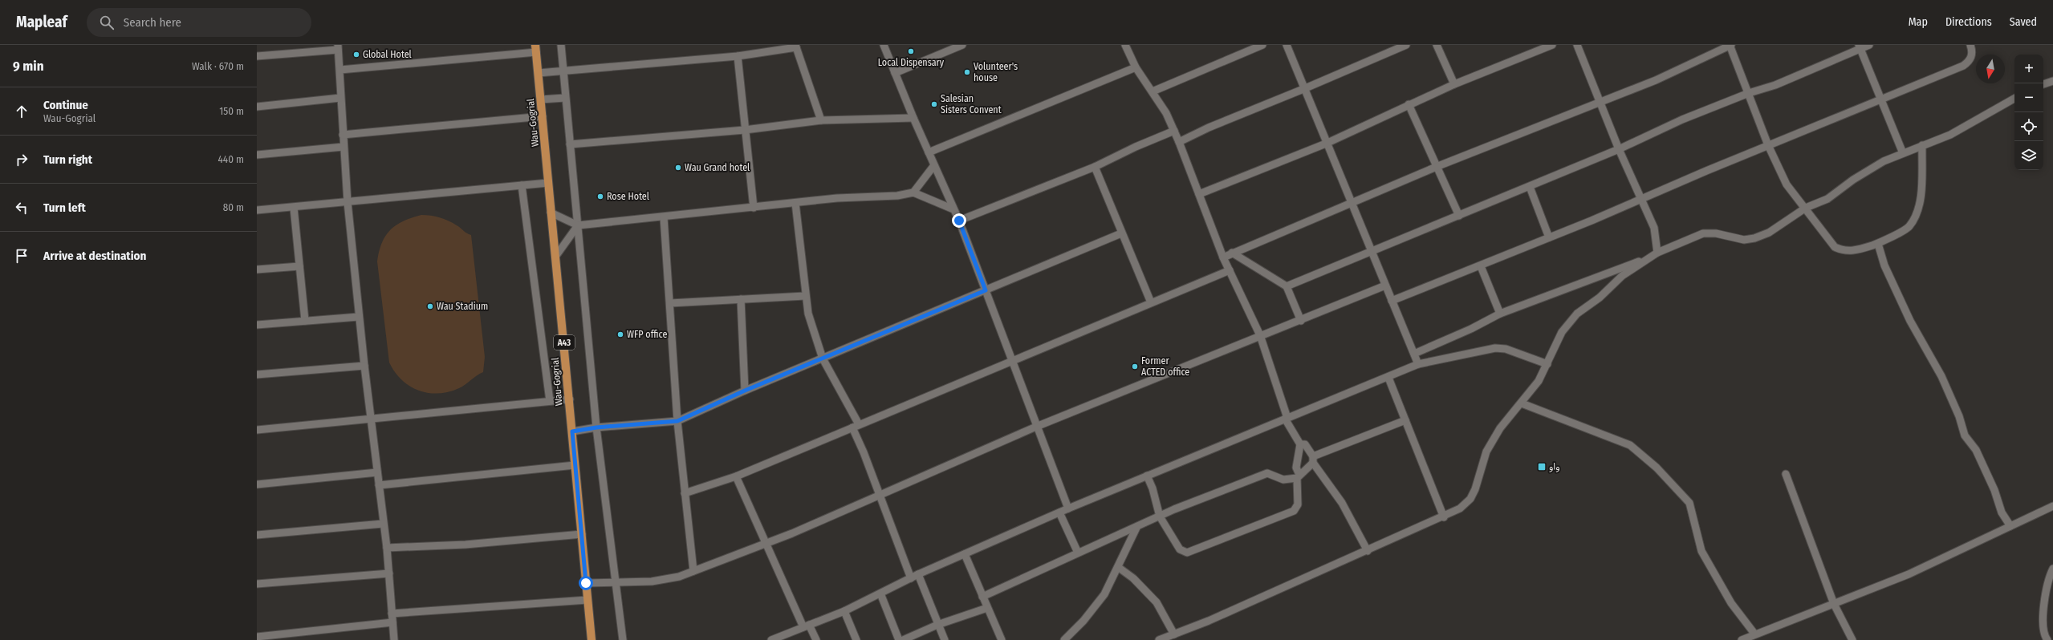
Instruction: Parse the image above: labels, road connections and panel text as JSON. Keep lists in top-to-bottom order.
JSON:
{
  "streets": {
    "main road": ["Wau-Gogrial", "A43"]
  },
  "places": {
    "other": [
      "Local Dispensary",
      "Global Hotel",
      "Volunteer's house",
      "Salesian Sisters Convent",
      "Wau Grand hotel",
      "Rose Hotel",
      "Wau Stadium",
      "WFP office",
      "Former ACTED office"
    ],
    "transit": ["واو"]
  },
  "north": "bottom",
  "page": {
    "header": "Mapleaf",
    "search": "Search here",
    "nav": ["Map", "Directions", "Saved"],
    "heading": ["9 min", "Walk · 670 m"],
    "map_buttons": ["+", "−"],
    "list": [
      ["Continue", "Wau-Gogrial", "150 m"],
      ["Turn right", "440 m"],
      ["Turn left", "80 m"],
      "Arrive at destination"
    ]
  }
}
